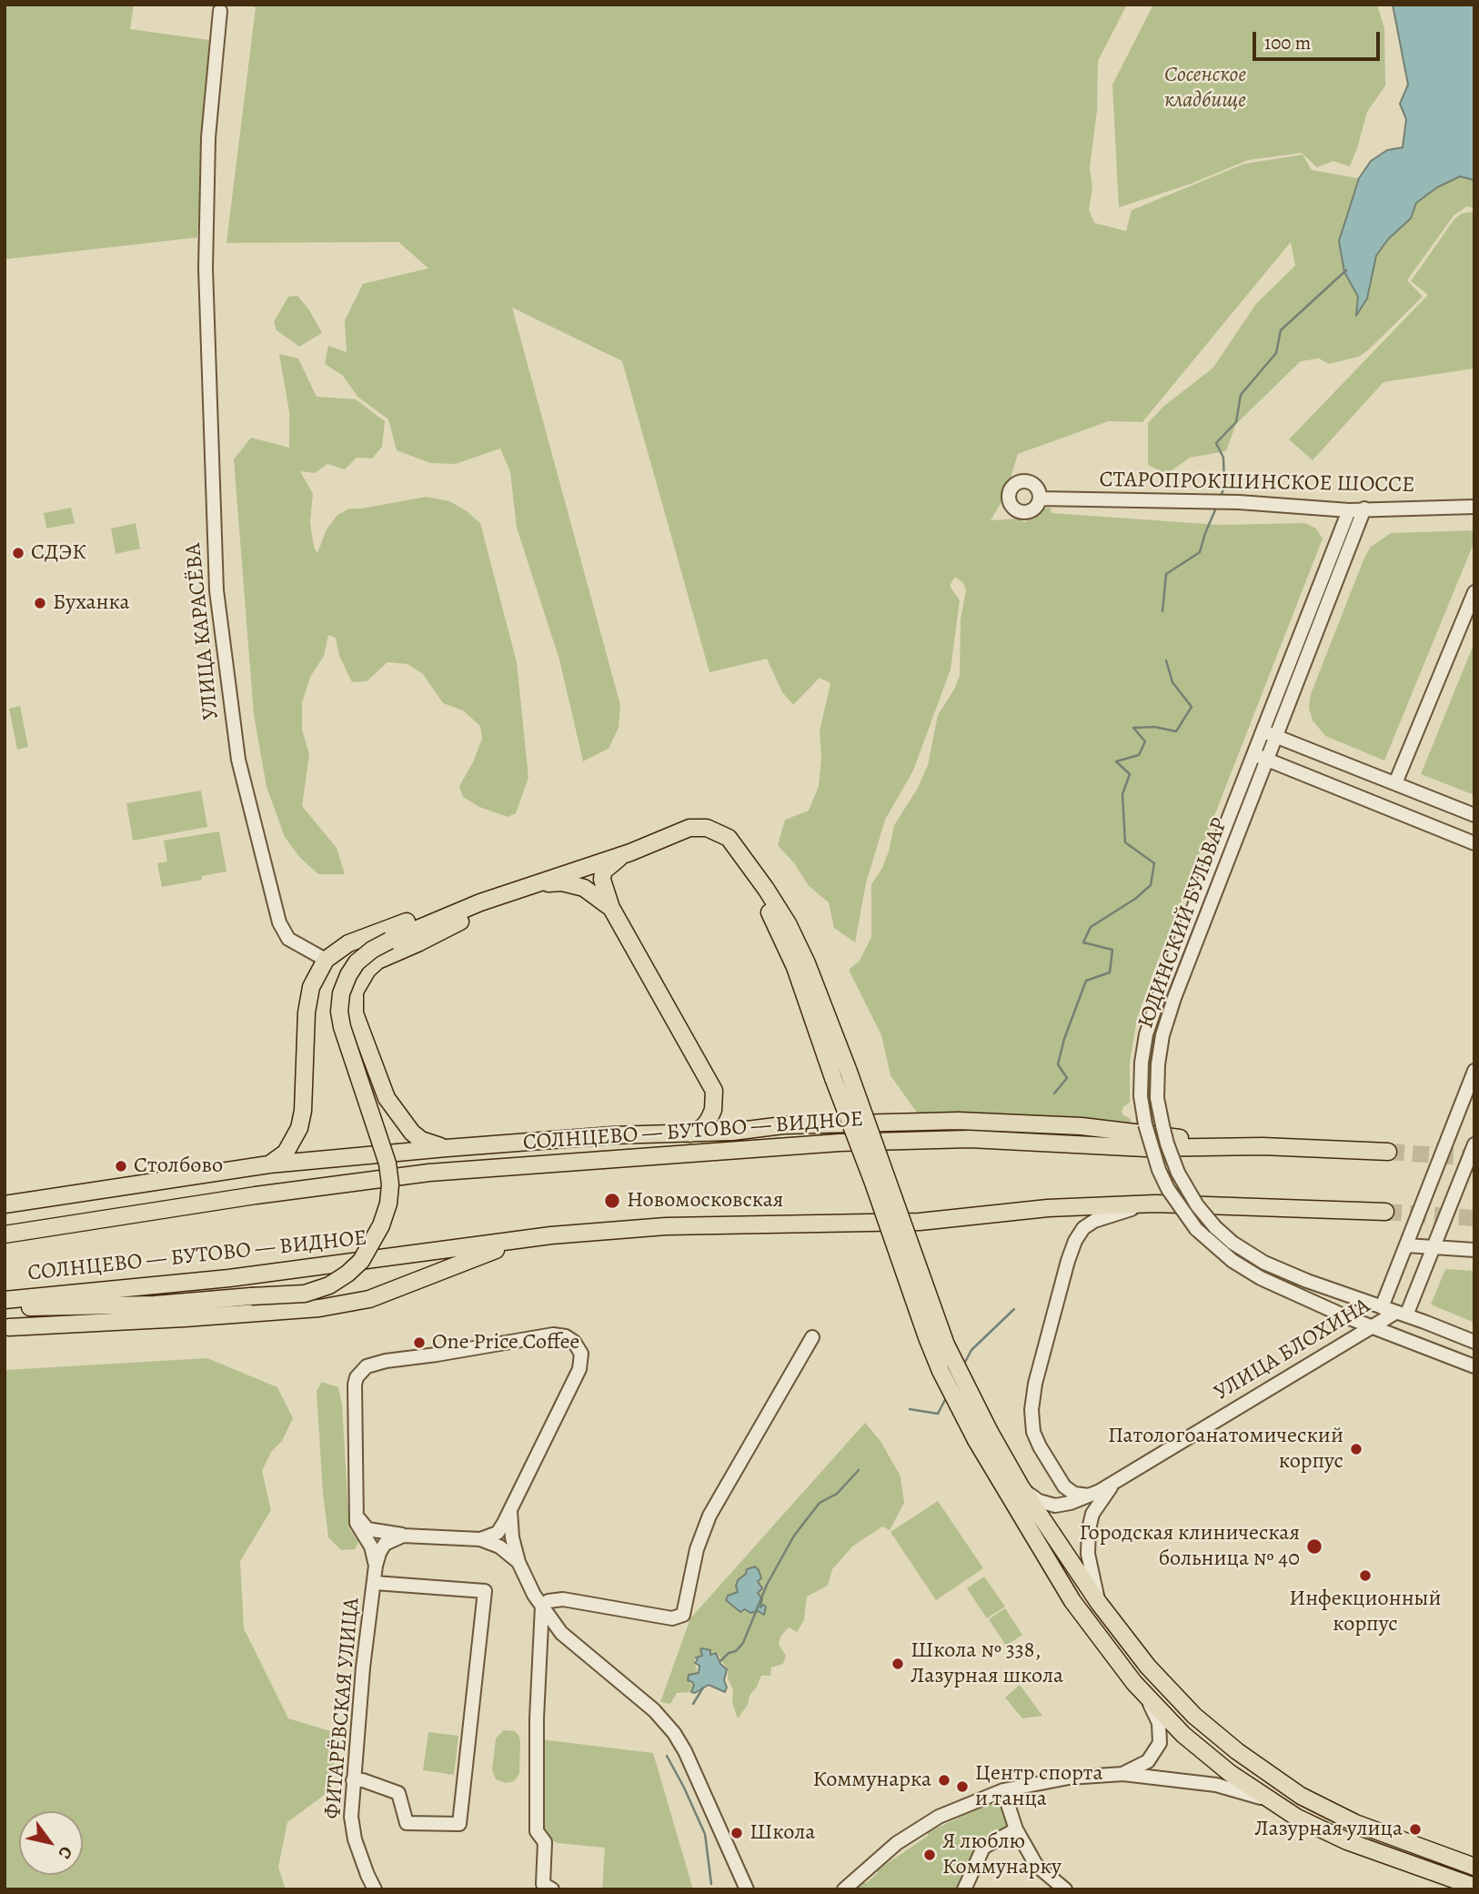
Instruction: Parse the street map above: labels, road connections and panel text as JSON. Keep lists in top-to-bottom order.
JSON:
{
  "streets": {
    "main road": ["СОЛНЦЕВО — БУТОВО — ВИДНОЕ"],
    "street": [
      "СТАРОПРОКШИНСКОЕ ШОССЕ",
      "УЛИЦА КАРАСЁВА",
      "ЮДИНСКИЙ БУЛЬВАР",
      "УЛИЦА БЛОХИНА",
      "ФИТАРЁВСКАЯ УЛИЦА"
    ]
  },
  "crossings": [
    ["СТАРОПРОКШИНСКОЕ ШОССЕ", "ЮДИНСКИЙ БУЛЬВАР"],
    ["ЮДИНСКИЙ БУЛЬВАР", "УЛИЦА БЛОХИНА"]
  ],
  "parks": ["Сосенское кладбище"],
  "places": [
    "СДЭК",
    "Буханка",
    "Столбово",
    "Новомосковская",
    "One Price Coffee",
    "Патологоанатомический корпус",
    "Городская клиническая больница № 40",
    "Инфекционный корпус",
    "Школа № 338, Лазурная школа",
    "Коммунарка",
    "Центр спорта и танца",
    "Лазурная улица",
    "Школа",
    "Я люблю Коммунарку"
  ],
  "scale_bar": "100 m",
  "north": "bottom right"
}
